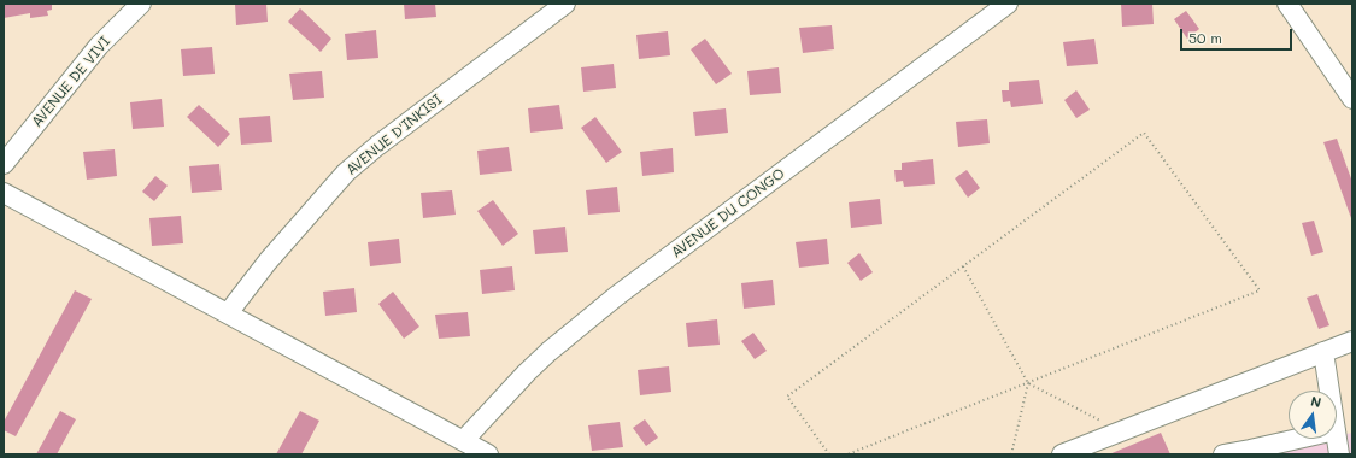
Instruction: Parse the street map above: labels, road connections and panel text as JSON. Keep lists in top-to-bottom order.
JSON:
{
  "streets": {
    "street": ["AVENUE DE VIVI", "AVENUE D'INKISI", "AVENUE DU CONGO"]
  },
  "scale_bar": "50 m",
  "north": "top"
}
